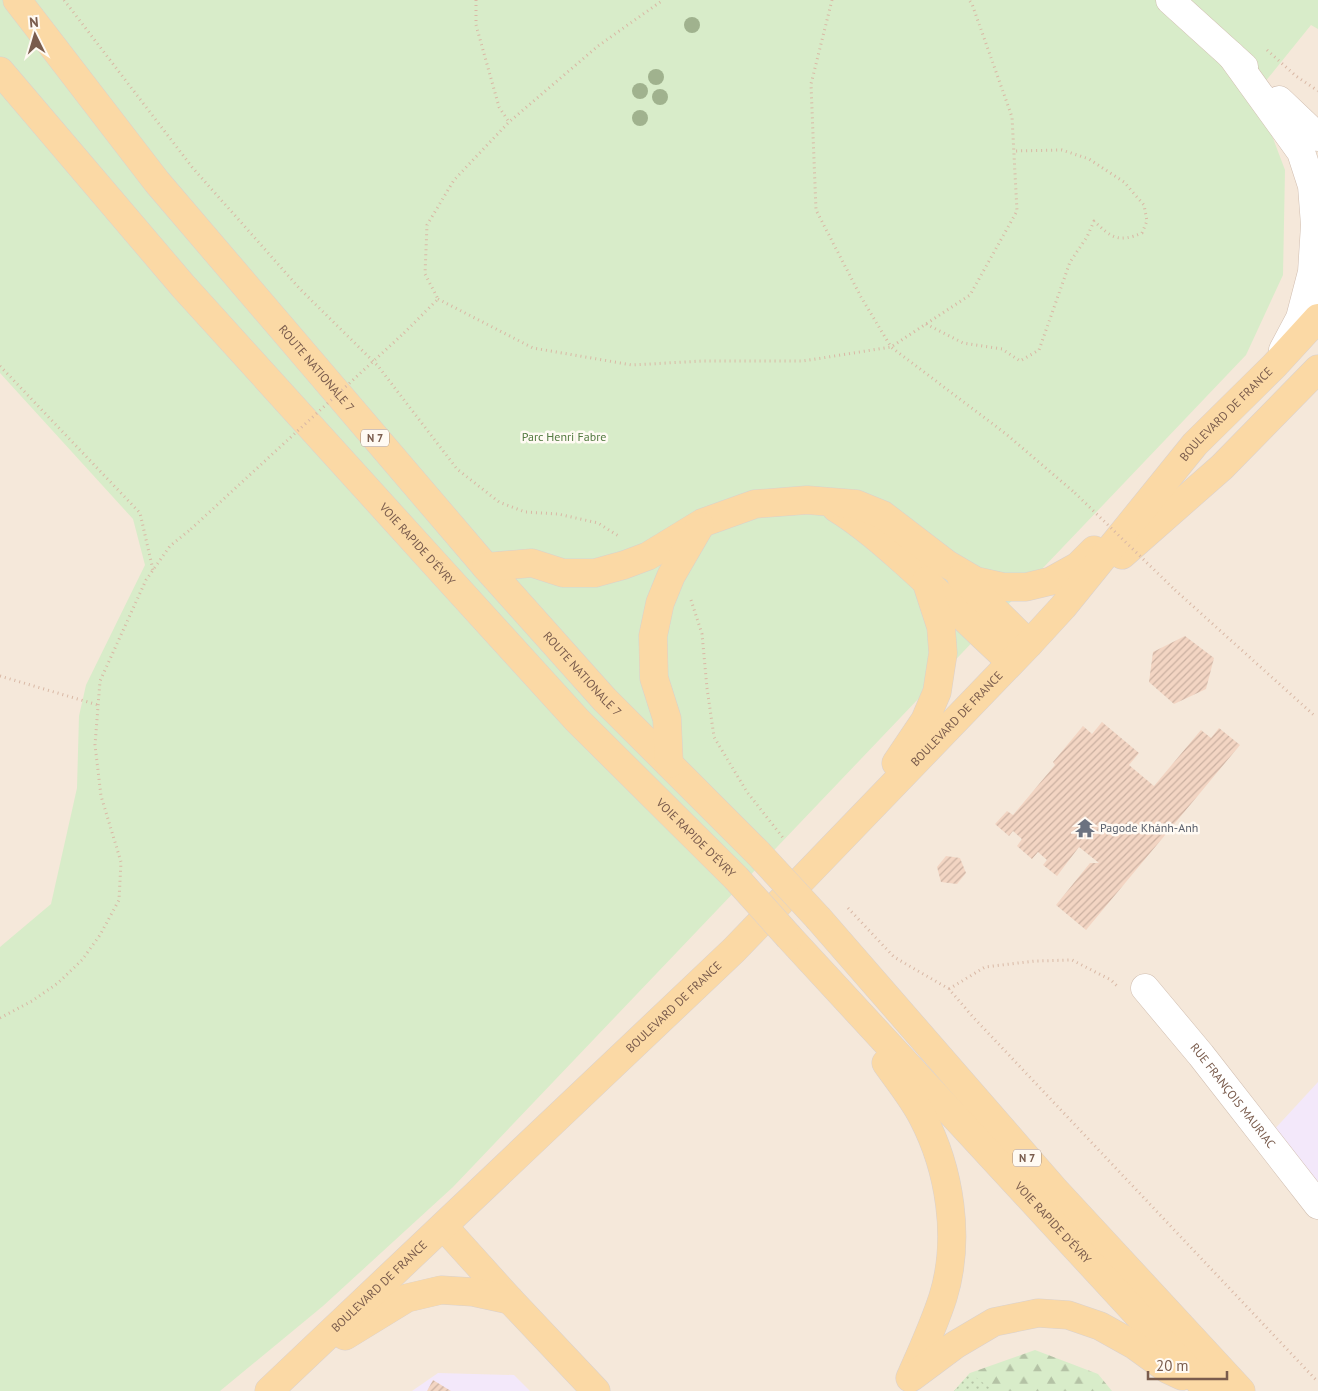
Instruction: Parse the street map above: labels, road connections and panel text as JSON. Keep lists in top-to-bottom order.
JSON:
{
  "streets": {
    "main road": [
      "ROUTE NATIONALE 7",
      "BOULEVARD DE FRANCE",
      "N 7",
      "VOIE RAPIDE D'ÉVRY"
    ],
    "street": ["RUE FRANÇOIS MAURIAC"]
  },
  "crossings": [
    ["ROUTE NATIONALE 7", "VOIE RAPIDE D'ÉVRY"]
  ],
  "parks": ["Parc Henri Fabre"],
  "places": {
    "temple": ["Pagode Khánh-Anh"]
  },
  "scale_bar": "20 m",
  "north": "top"
}
